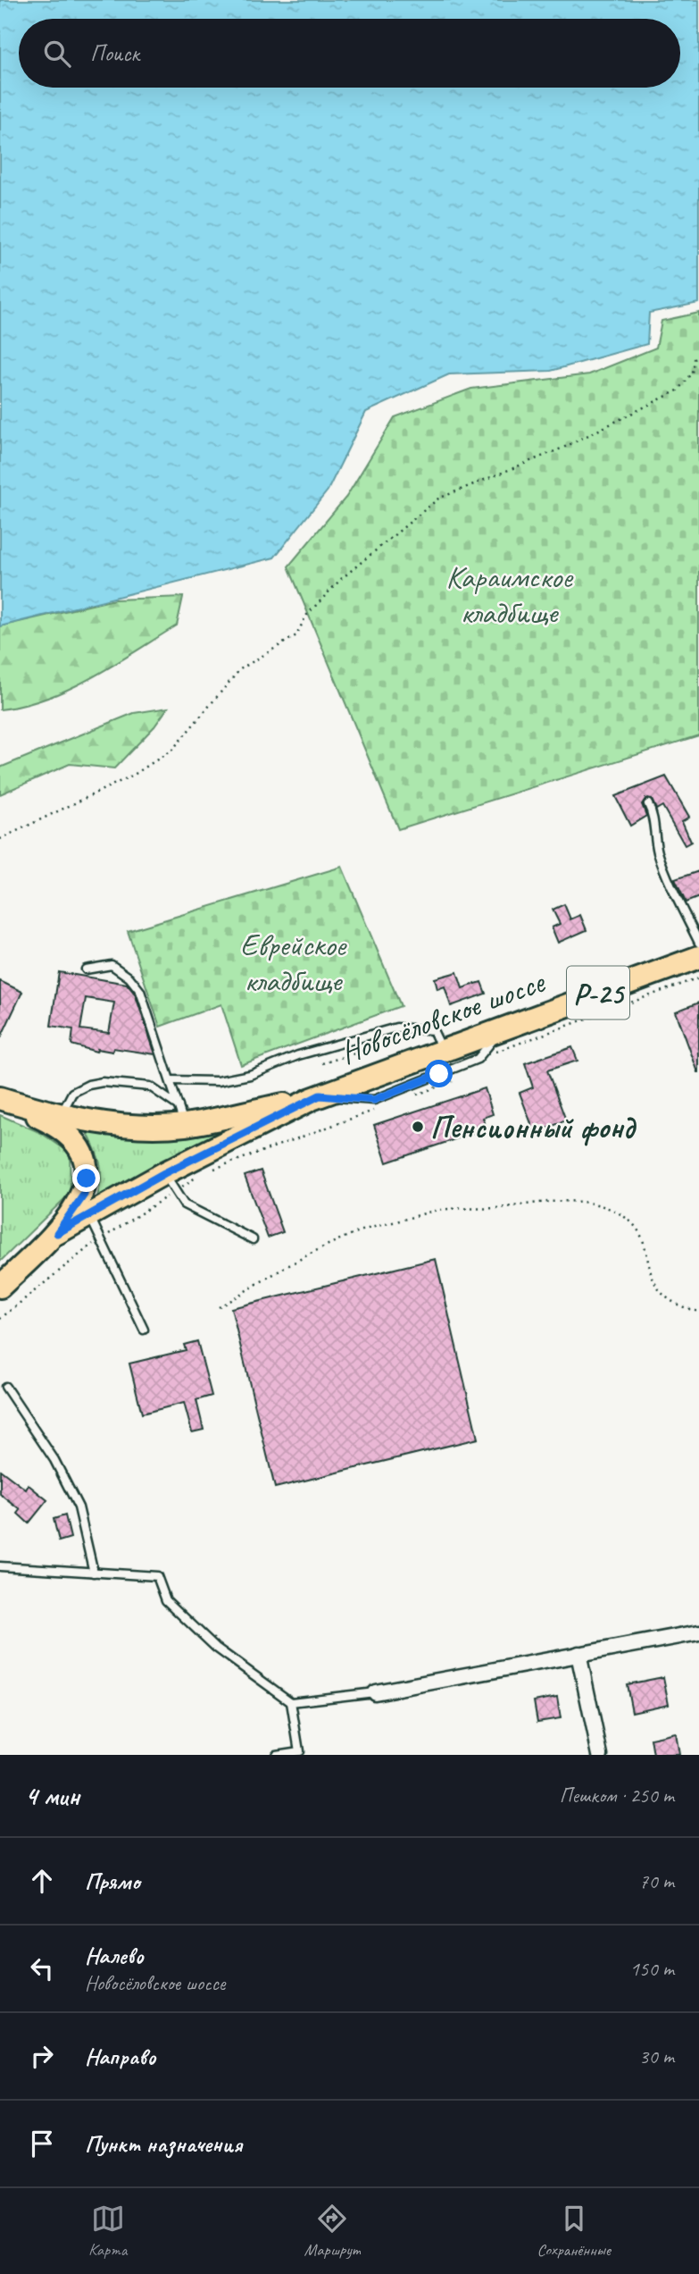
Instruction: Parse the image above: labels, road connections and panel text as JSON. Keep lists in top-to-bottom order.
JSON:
{
  "streets": {
    "main road": ["Р-25", "Новосёловское шоссе"]
  },
  "parks": ["Караимское кладбище", "Еврейское кладбище"],
  "places": ["Пенсионный фонд"],
  "page": {
    "search": "Поиск",
    "heading": ["4 мин", "Пешком · 250 m"],
    "list": [
      ["Прямо", "70 m"],
      ["Налево", "Новосёловское шоссе", "150 m"],
      ["Направо", "30 m"],
      "Пункт назначения"
    ],
    "nav": ["Карта", "Маршрут", "Сохранённые"]
  }
}
